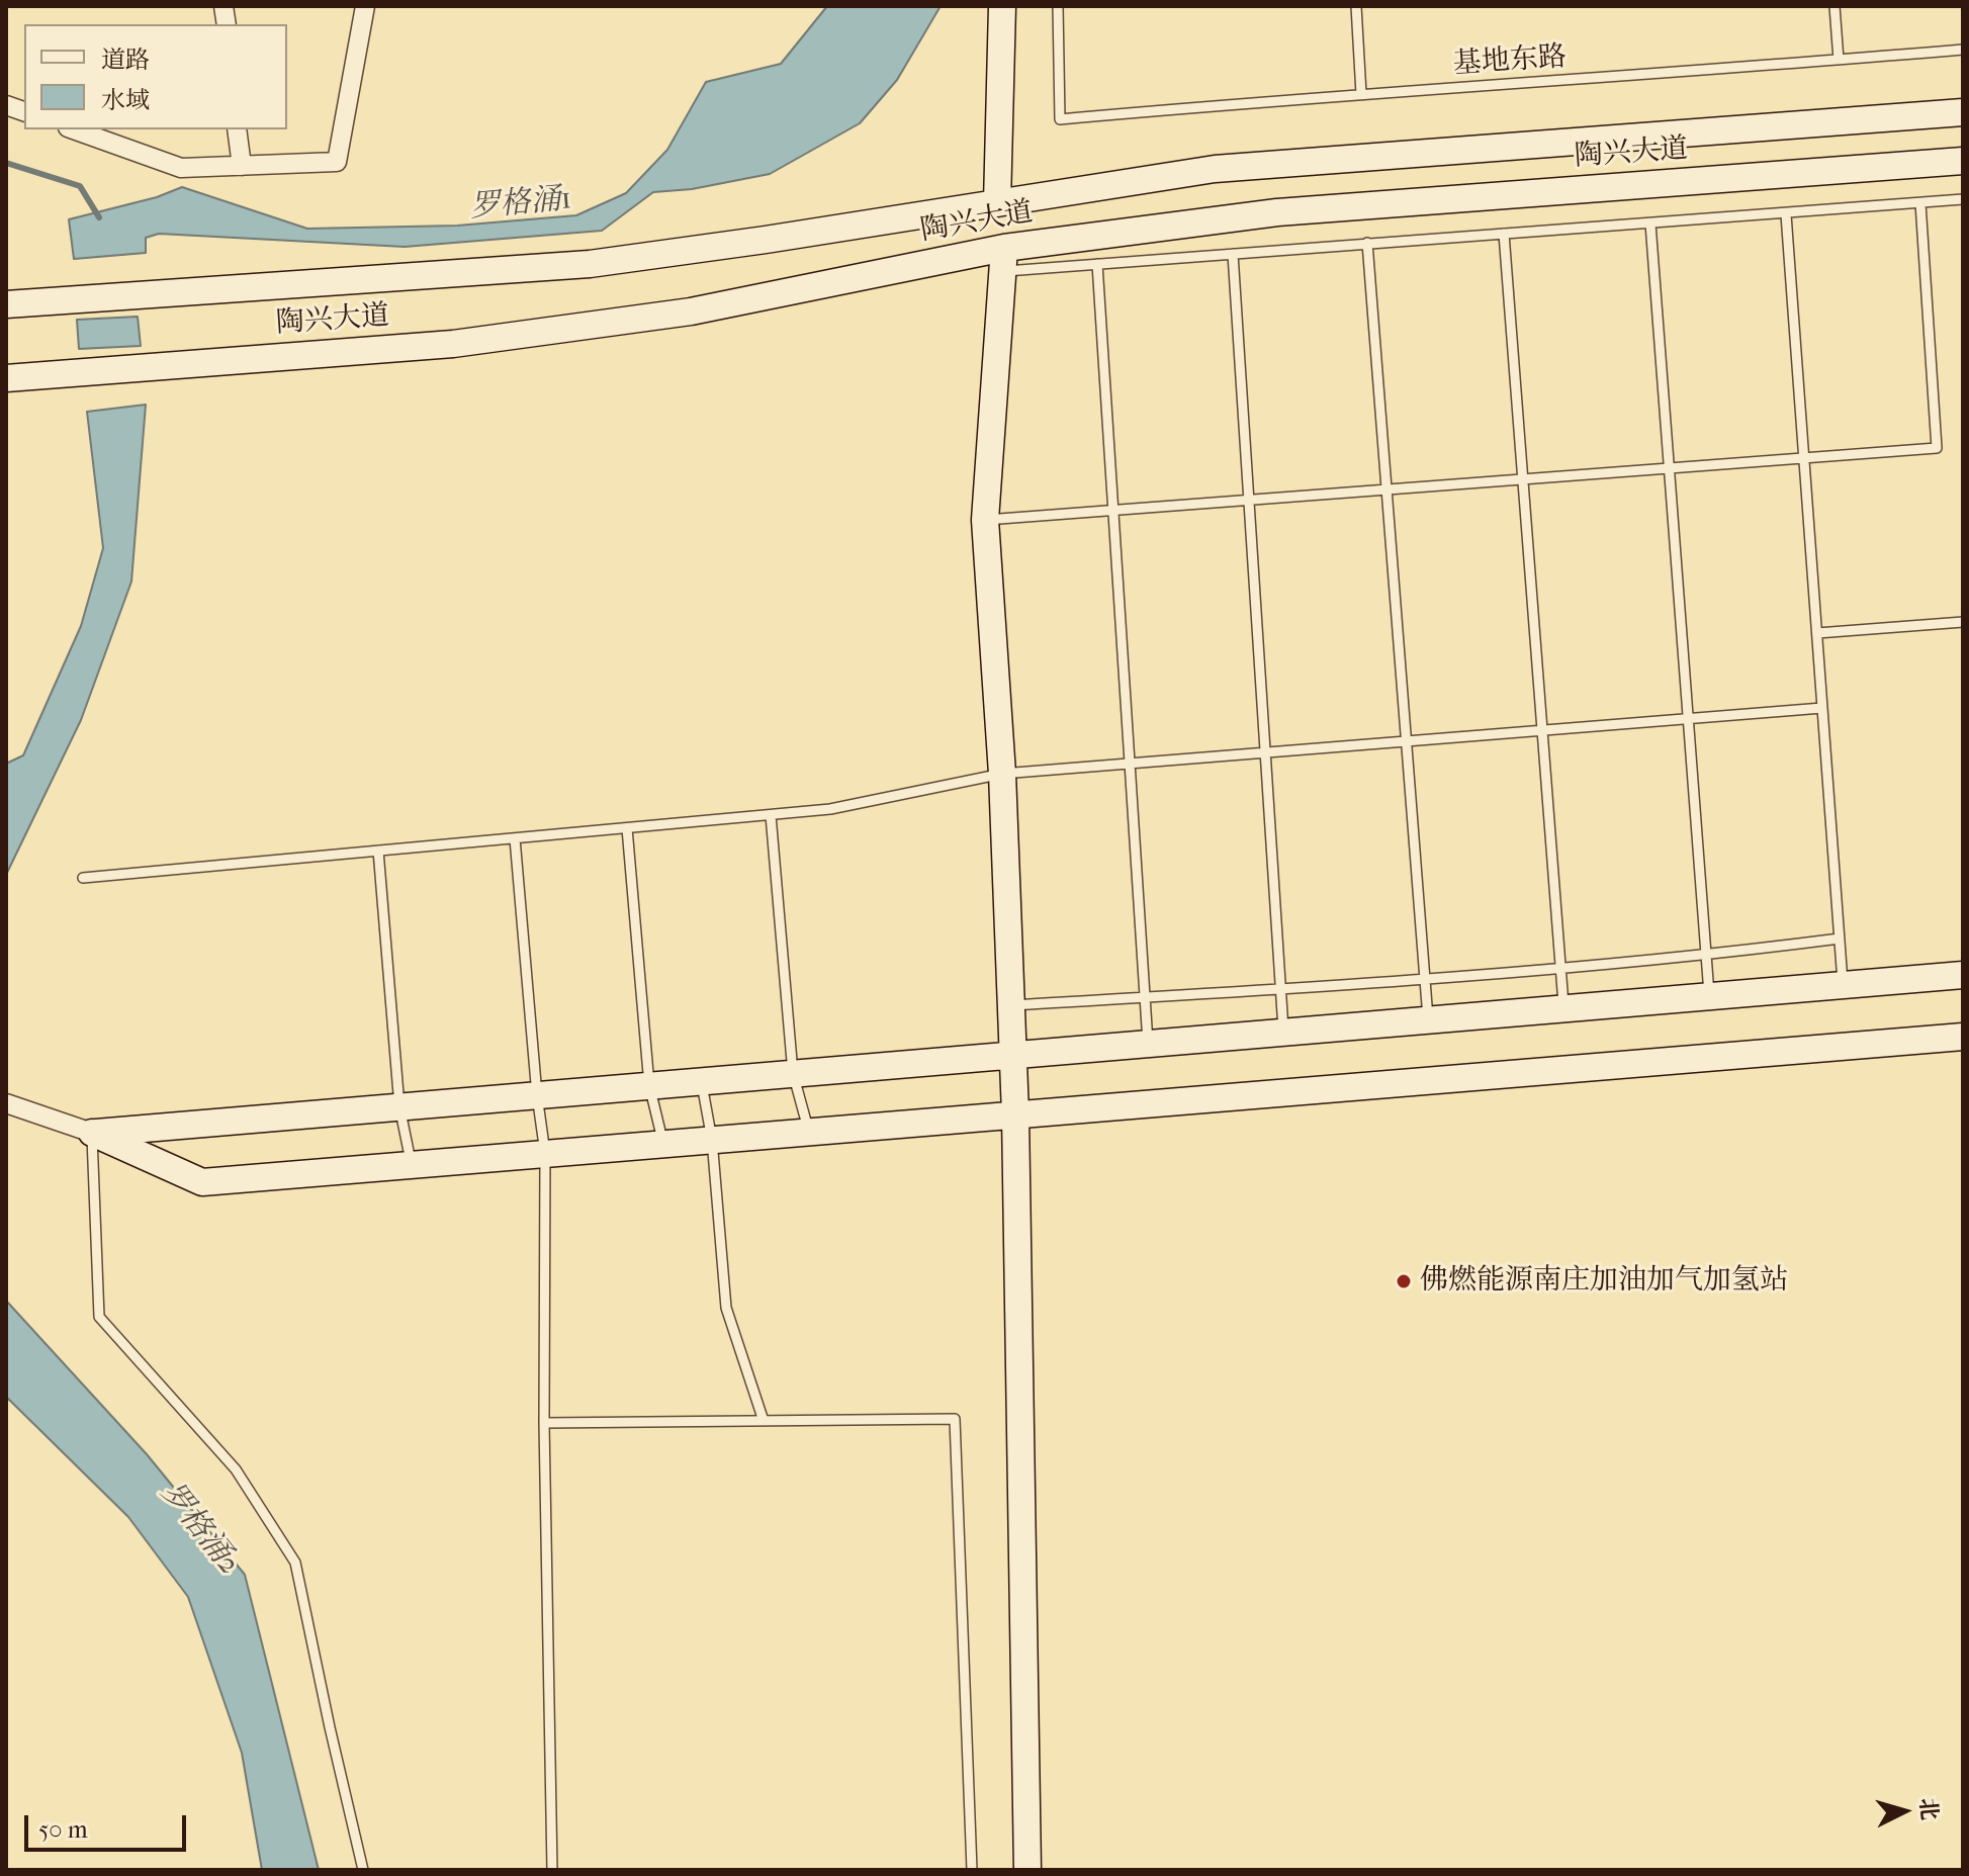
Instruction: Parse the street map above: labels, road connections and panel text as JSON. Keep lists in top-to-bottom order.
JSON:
{
  "streets": {
    "street": ["陶兴大道"],
    "lane": ["基地东路"]
  },
  "water": ["罗格涌1", "罗格涌2"],
  "places": ["佛燃能源南庄加油加气加氢站"],
  "legend": ["道路", "水域"],
  "scale_bar": "50 m",
  "north": "right"
}
